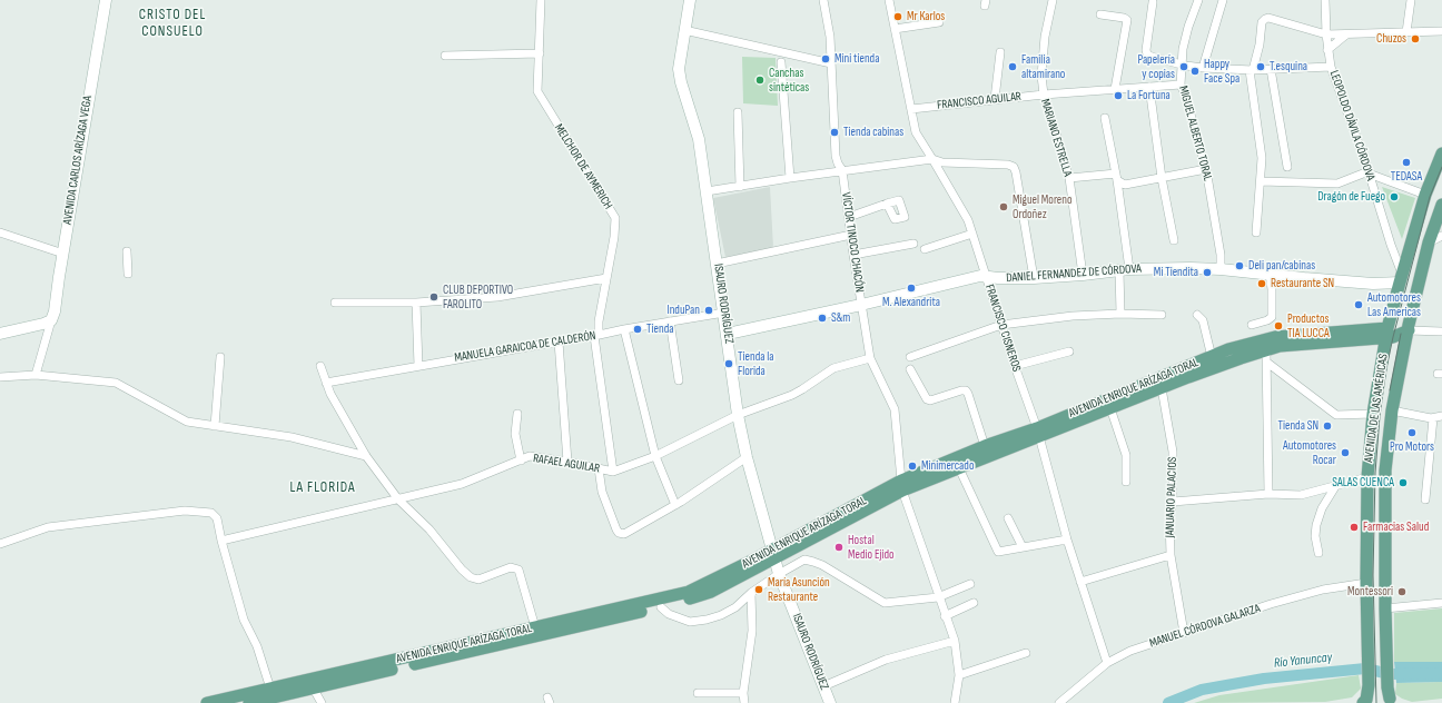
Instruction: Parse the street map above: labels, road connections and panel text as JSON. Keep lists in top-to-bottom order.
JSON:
{
  "streets": {
    "main road": ["AVENIDA ENRIQUE ARÍZAGA TORAL", "AVENIDA DE LAS AMÉRICAS"],
    "street": [
      "FRANCISCO AGUILAR",
      "LEOPOLDO DÁVILA CÓRDOVA",
      "MIGUEL ALBERTO TORAL",
      "MARIANO ESTRELLA",
      "AVENIDA CARLOS ARÍZAGA VEGA",
      "MELCHOR DE AYMERICH",
      "VÍCTOR TINOCO CHACÓN",
      "DANIEL FERNANDEZ DE CÓRDOVA",
      "ISAURO RODRÍGUEZ",
      "FRANCISCO CISNEROS",
      "MANUELA GARAICOA DE CALDERÓN",
      "RAFAEL AGUILAR",
      "JANUARIO PALACIOS",
      "MANUEL CÓRDOVA GALARZA"
    ]
  },
  "crossings": [
    ["FRANCISCO AGUILAR", "MIGUEL ALBERTO TORAL"],
    ["FRANCISCO AGUILAR", "MARIANO ESTRELLA"],
    ["FRANCISCO AGUILAR", "FRANCISCO CISNEROS"],
    ["LEOPOLDO DÁVILA CÓRDOVA", "DANIEL FERNANDEZ DE CÓRDOVA"],
    ["LEOPOLDO DÁVILA CÓRDOVA", "AVENIDA DE LAS AMÉRICAS"],
    ["MIGUEL ALBERTO TORAL", "DANIEL FERNANDEZ DE CÓRDOVA"],
    ["MARIANO ESTRELLA", "DANIEL FERNANDEZ DE CÓRDOVA"],
    ["MELCHOR DE AYMERICH", "MANUELA GARAICOA DE CALDERÓN"],
    ["MELCHOR DE AYMERICH", "RAFAEL AGUILAR"],
    ["VÍCTOR TINOCO CHACÓN", "DANIEL FERNANDEZ DE CÓRDOVA"],
    ["VÍCTOR TINOCO CHACÓN", "AVENIDA ENRIQUE ARÍZAGA TORAL"],
    ["VÍCTOR TINOCO CHACÓN", "RAFAEL AGUILAR"],
    ["DANIEL FERNANDEZ DE CÓRDOVA", "ISAURO RODRÍGUEZ"],
    ["DANIEL FERNANDEZ DE CÓRDOVA", "FRANCISCO CISNEROS"],
    ["DANIEL FERNANDEZ DE CÓRDOVA", "AVENIDA DE LAS AMÉRICAS"],
    ["ISAURO RODRÍGUEZ", "MANUELA GARAICOA DE CALDERÓN"],
    ["ISAURO RODRÍGUEZ", "AVENIDA ENRIQUE ARÍZAGA TORAL"],
    ["ISAURO RODRÍGUEZ", "RAFAEL AGUILAR"],
    ["FRANCISCO CISNEROS", "AVENIDA ENRIQUE ARÍZAGA TORAL"],
    ["FRANCISCO CISNEROS", "MANUEL CÓRDOVA GALARZA"],
    ["AVENIDA ENRIQUE ARÍZAGA TORAL", "AVENIDA DE LAS AMÉRICAS"],
    ["AVENIDA ENRIQUE ARÍZAGA TORAL", "JANUARIO PALACIOS"],
    ["AVENIDA DE LAS AMÉRICAS", "MANUEL CÓRDOVA GALARZA"],
    ["JANUARIO PALACIOS", "MANUEL CÓRDOVA GALARZA"]
  ],
  "districts": ["CRISTO DEL CONSUELO", "LA FLORIDA"],
  "water": ["Río Yanuncay"],
  "places": [
    "Mr Karlos",
    "Chuzos",
    "Mini tienda",
    "Familia altamirano",
    "Papelería y copias",
    "T.esquina",
    "Happy Face Spa",
    "Canchas sintéticas",
    "La Fortuna",
    "Tienda cabinas",
    "TEDASA",
    "Dragón de Fuego",
    "Miguel Moreno Ordoñez",
    "Deli pan/cabinas",
    "Mi Tiendita",
    "Restaurante SN",
    "M. Alexandrita",
    "CLUB DEPORTIVO FAROLITO",
    "Automotores Las Americas",
    "InduPan",
    "S&m",
    "Productos TIA LUCCA",
    "Tienda",
    "Tienda la Florida",
    "Tienda SN",
    "Pro Motors",
    "Automotores Rocar",
    "Minimercado",
    "SALAS CUENCA",
    "Farmacias Salud",
    "Hostal Medio Ejido",
    "María Asunción Restaurante",
    "Montessori"
  ]
}
